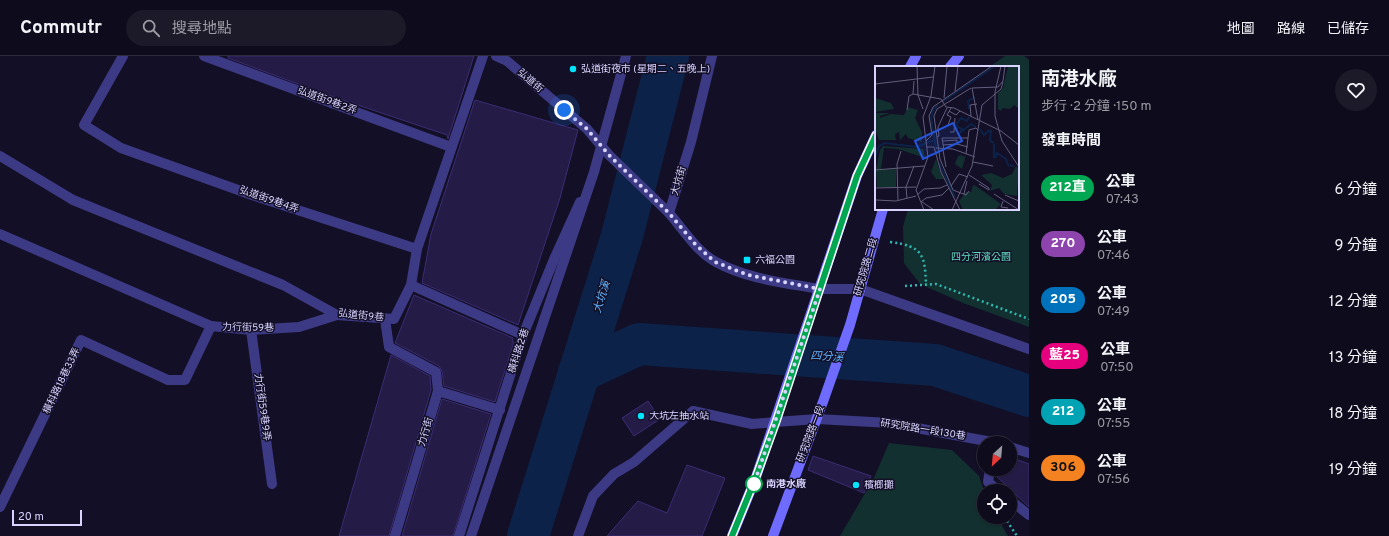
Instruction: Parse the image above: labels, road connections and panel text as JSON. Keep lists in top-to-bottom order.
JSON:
{
  "streets": {
    "main road": ["研究院路二段", "研究院路一段"],
    "street": [
      "弘道街",
      "弘道街9巷2弄",
      "大坑街",
      "弘道街9巷4弄",
      "弘道街9巷",
      "力行街59巷",
      "橫科路2巷",
      "橫科路18巷33弄",
      "力行街59巷9弄",
      "研究院路一段130巷",
      "力行街"
    ]
  },
  "crossings": [
    ["弘道街", "大坑街"],
    ["弘道街9巷2弄", "弘道街9巷"],
    ["弘道街9巷4弄", "弘道街9巷"],
    ["研究院路二段", "研究院路一段"],
    ["弘道街9巷", "力行街59巷"],
    ["力行街59巷", "橫科路18巷33弄"],
    ["力行街59巷", "力行街59巷9弄"],
    ["研究院路一段130巷", "研究院路一段"]
  ],
  "water": ["大坑溪", "四分溪"],
  "parks": ["四分河濱公園"],
  "places": {
    "other": [
      "弘道街夜市 (星期二、五晚上)",
      "大坑左抽水站",
      "南港水廠",
      "檳榔攤"
    ],
    "transit": ["六福公園"]
  },
  "lines": ["bus line 212直"],
  "scale_bar": "20 m",
  "north": "bottom left",
  "page": {
    "header": "Commutr",
    "search": "搜尋地點",
    "nav": ["地圖", "路線", "已儲存"],
    "heading": [
      ["南港水廠", "步行 · 2 分鐘 · 150 m"],
      "發車時間"
    ],
    "list": [
      {
        "mark": "212直",
        "name": "公車",
        "note": "07:43",
        "value": "6 分鐘"
      },
      {
        "mark": "270",
        "name": "公車",
        "note": "07:46",
        "value": "9 分鐘"
      },
      {
        "mark": "205",
        "name": "公車",
        "note": "07:49",
        "value": "12 分鐘"
      },
      {
        "mark": "藍25",
        "name": "公車",
        "note": "07:50",
        "value": "13 分鐘"
      },
      {
        "mark": "212",
        "name": "公車",
        "note": "07:55",
        "value": "18 分鐘"
      },
      {
        "mark": "306",
        "name": "公車",
        "note": "07:56",
        "value": "19 分鐘"
      }
    ],
    "scale": "20 m"
  }
}
